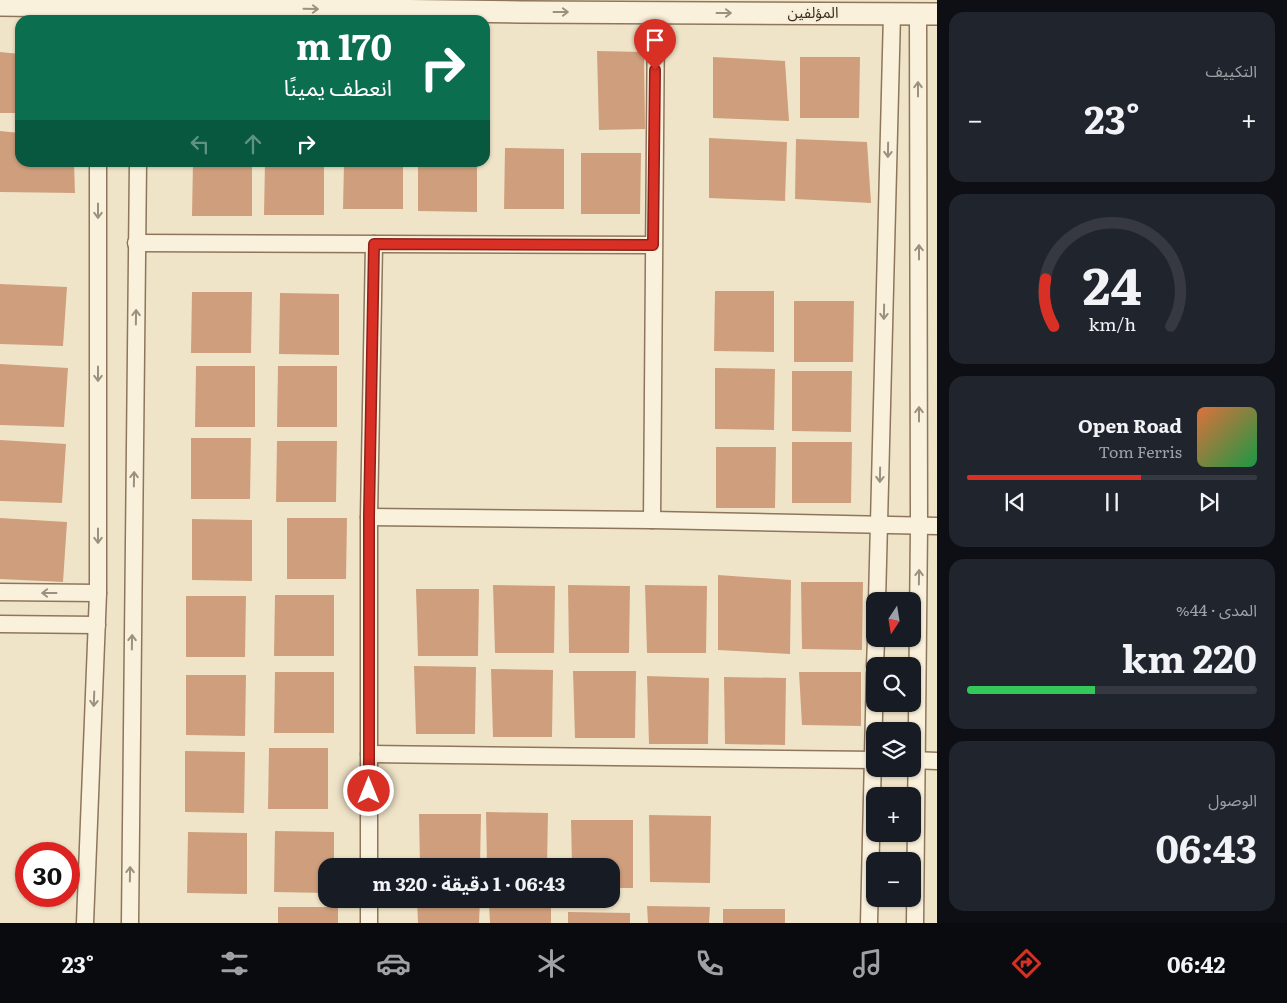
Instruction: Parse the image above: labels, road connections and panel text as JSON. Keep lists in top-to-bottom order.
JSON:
{
  "streets": {
    "street": ["المؤلفين"]
  },
  "one_way": ["المؤلفين"],
  "north": "bottom",
  "page": {
    "tile": [
      "التكييف",
      ["المدى · 44%", "220 km"],
      ["الوصول", "06:43"]
    ],
    "turn": ["170 m", "انعطف يمينًا"],
    "heat": ["−", "23°", "+"],
    "song": ["Open Road", "Tom Ferris"],
    "map_buttons": ["+", "−"],
    "limit": "30",
    "trip": "06:43 · 1 دقيقة · 320 m",
    "tabs": ["06:42", "23°"],
    "gauge": ["24", "km/h"]
  }
}
